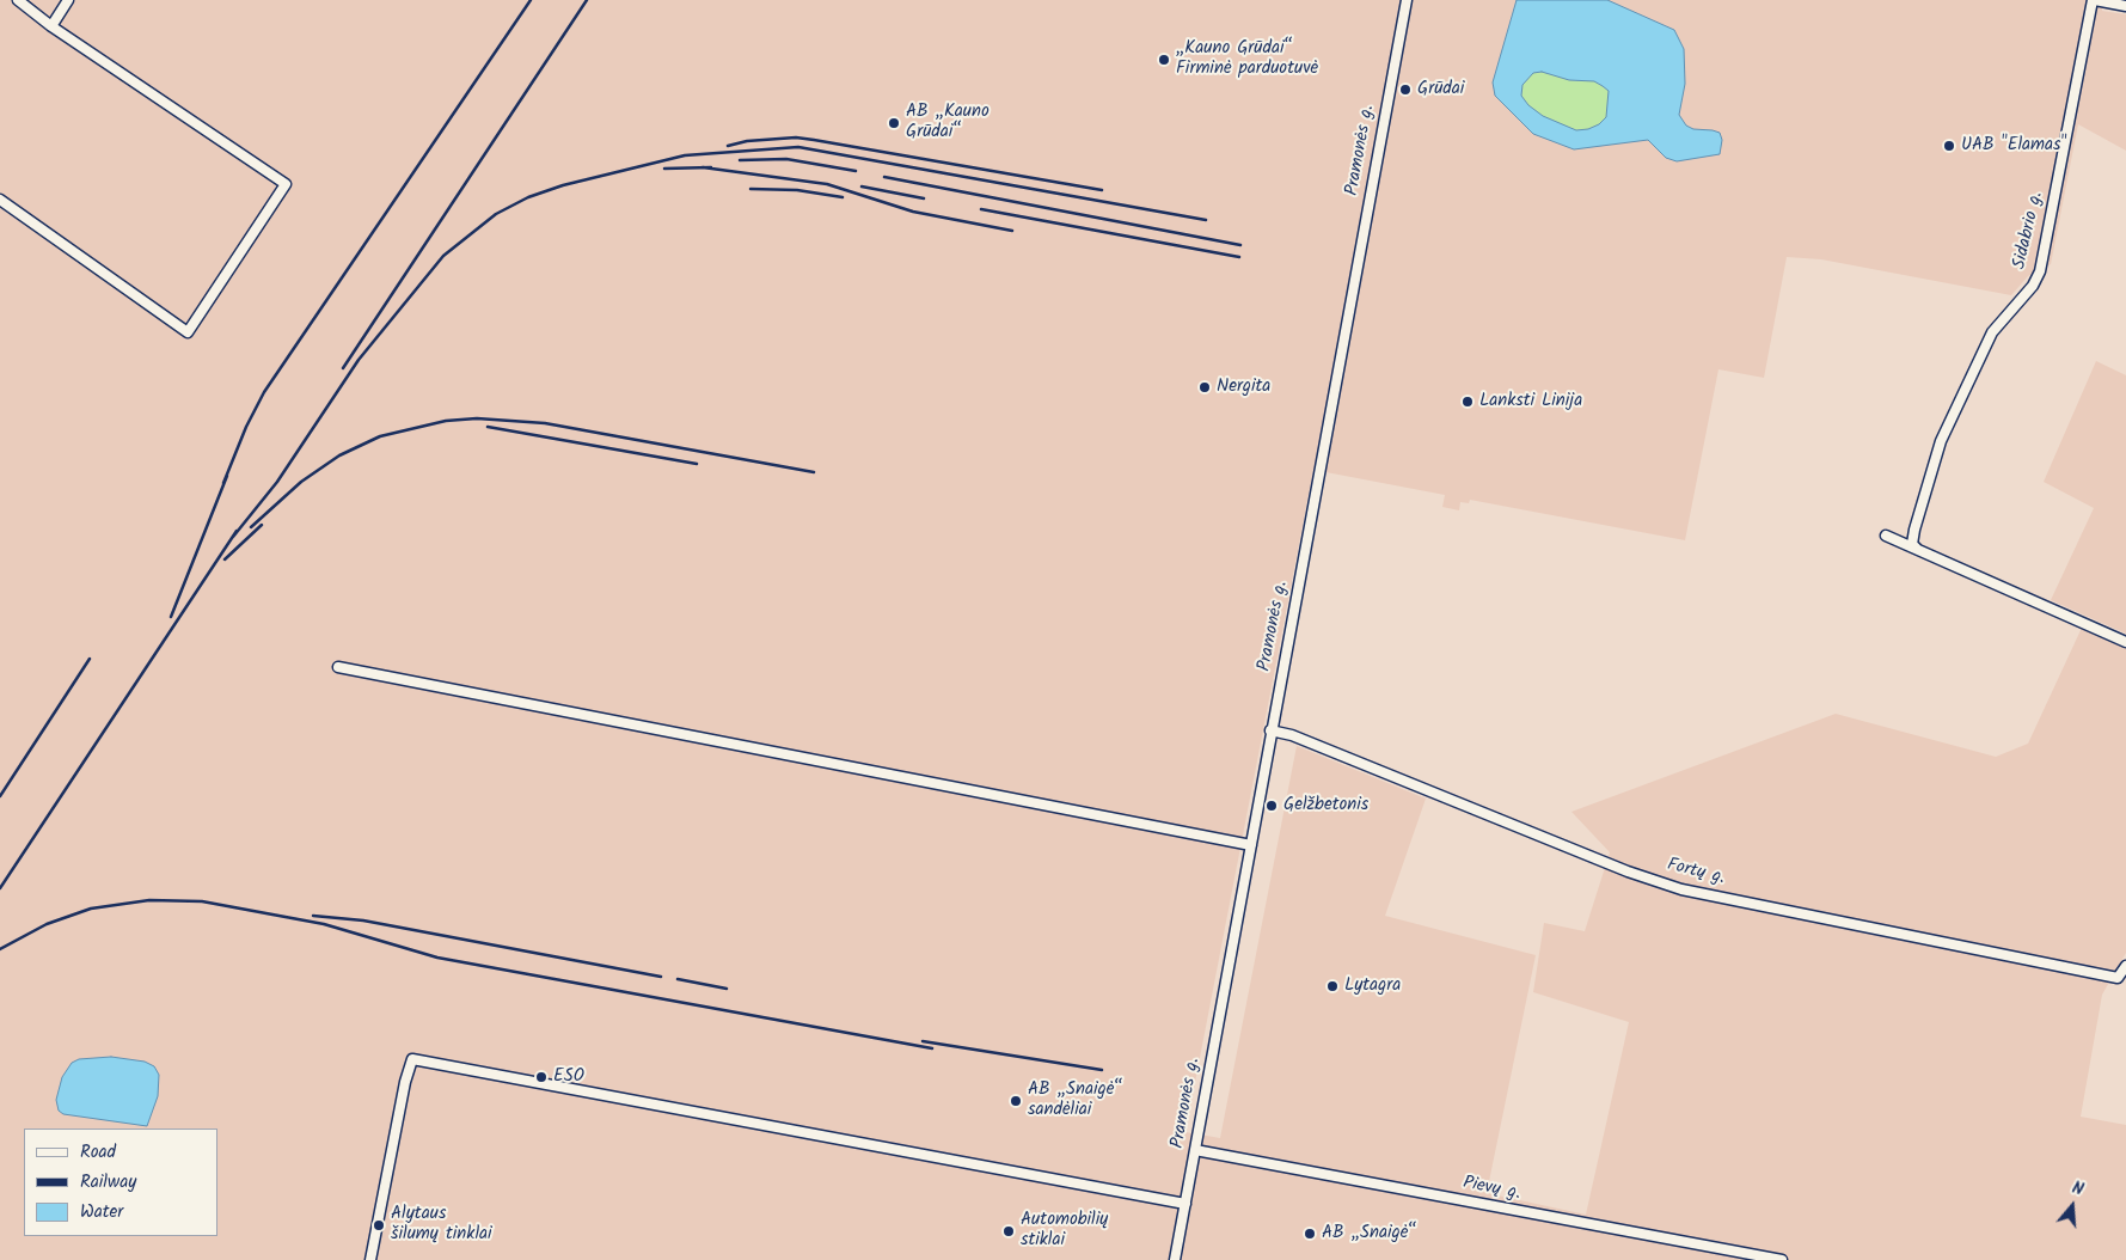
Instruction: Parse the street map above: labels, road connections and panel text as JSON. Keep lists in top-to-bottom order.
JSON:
{
  "streets": {
    "street": [
      "Pramonės g.",
      "Sidabrio g.",
      "Fortų g.",
      "Pievų g."
    ]
  },
  "crossings": [
    ["Pramonės g.", "Fortų g."],
    ["Pramonės g.", "Pievų g."]
  ],
  "places": [
    "„Kauno Grūdai“ Firminė parduotuvė",
    "Grūdai",
    "AB „Kauno Grūdai“",
    "UAB \"Elamas\"",
    "Nergita",
    "Lanksti Linija",
    "Gelžbetonis",
    "Lytagra",
    "ESO",
    "AB „Snaigė“ sandėliai",
    "Alytaus šilumų tinklai",
    "Automobilių stiklai",
    "AB „Snaigė“"
  ],
  "legend": ["Road", "Railway", "Water"],
  "north": "top"
}
